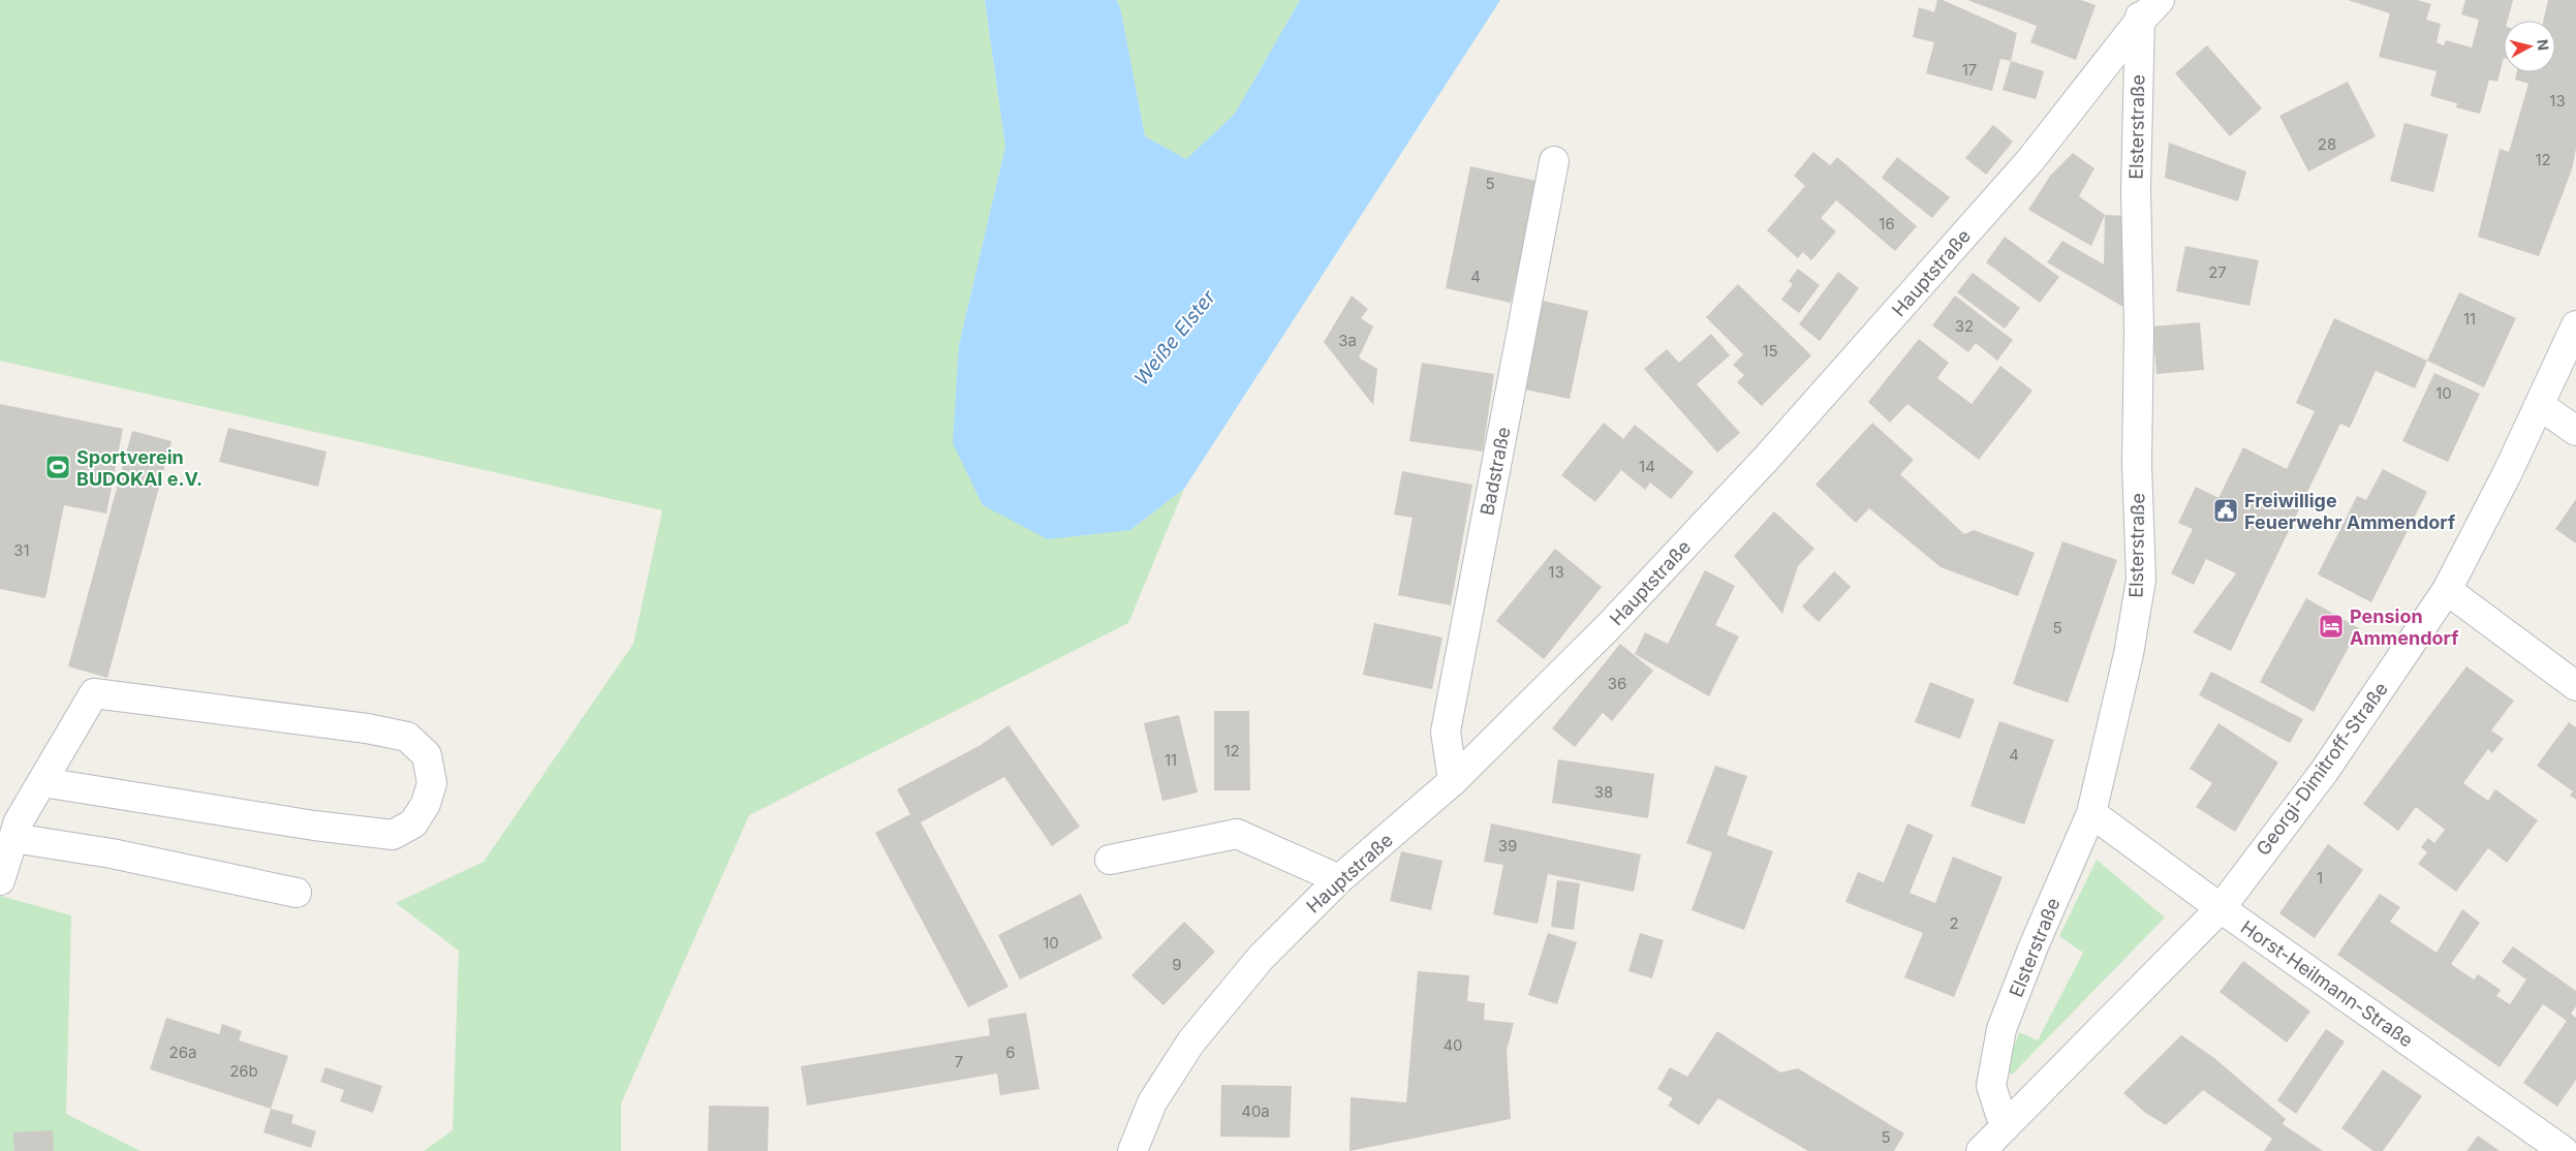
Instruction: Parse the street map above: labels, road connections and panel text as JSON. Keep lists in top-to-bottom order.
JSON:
{
  "streets": {
    "street": [
      "Elsterstraße",
      "Hauptstraße",
      "Badstraße",
      "Georgi-Dimitroff-Straße",
      "Horst-Heilmann-Straße"
    ]
  },
  "crossings": [
    ["Elsterstraße", "Hauptstraße"],
    ["Elsterstraße", "Georgi-Dimitroff-Straße"],
    ["Elsterstraße", "Horst-Heilmann-Straße"],
    ["Hauptstraße", "Badstraße"],
    ["Georgi-Dimitroff-Straße", "Horst-Heilmann-Straße"]
  ],
  "water": ["Weiße Elster"],
  "places": {
    "sports": ["Sportverein BUDOKAI e.V."],
    "public building": ["Freiwillige Feuerwehr Ammendorf"],
    "hotel": ["Pension Ammendorf"]
  },
  "house_numbers": [
    "17",
    "13",
    "28",
    "12",
    "5",
    "16",
    "27",
    "4",
    "11",
    "32",
    "3a",
    "15",
    "10",
    "14",
    "31",
    "13",
    "5",
    "36",
    "12",
    "4",
    "11",
    "38",
    "39",
    "1",
    "2",
    "10",
    "9",
    "40",
    "26a",
    "6",
    "7",
    "26b",
    "40a",
    "5"
  ],
  "north": "right"
}
